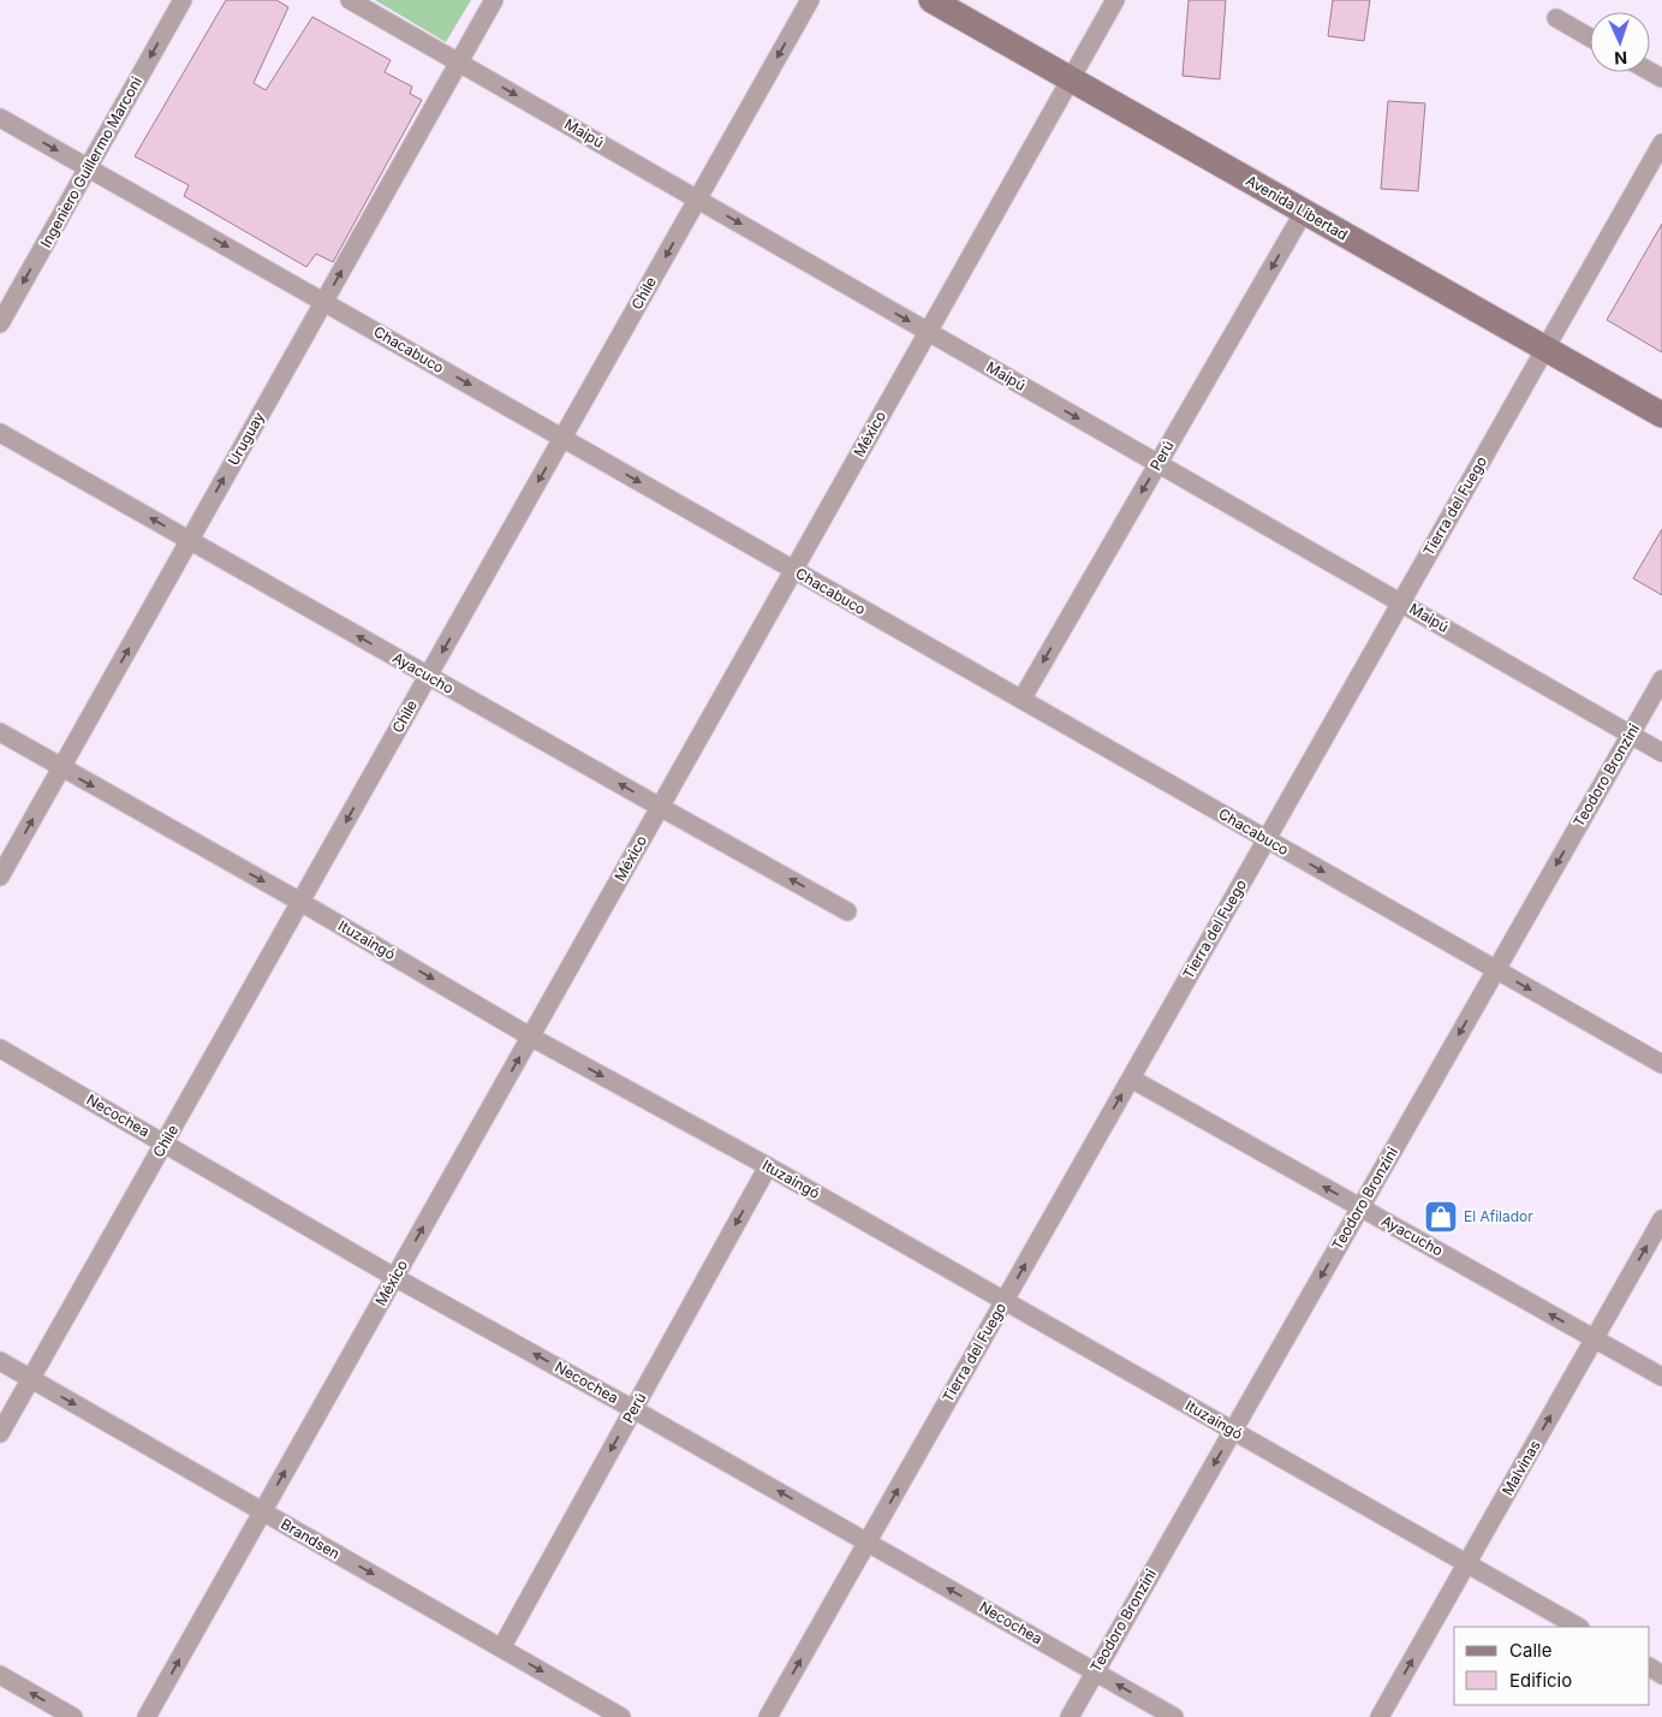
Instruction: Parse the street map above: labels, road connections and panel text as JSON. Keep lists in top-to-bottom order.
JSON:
{
  "streets": {
    "main road": ["Avenida Libertad"],
    "street": [
      "Maipú",
      "Ingeniero Guillermo Marconi",
      "Chile",
      "Chacabuco",
      "México",
      "Uruguay",
      "Perú",
      "Tierra del Fuego",
      "Ayacucho",
      "Teodoro Bronzini",
      "Ituzaingó",
      "Necochea",
      "Malvinas",
      "Brandsen"
    ]
  },
  "crossings": [
    ["Maipú", "Chile"],
    ["Maipú", "México"],
    ["Maipú", "Uruguay"],
    ["Maipú", "Perú"],
    ["Maipú", "Tierra del Fuego"],
    ["Maipú", "Teodoro Bronzini"],
    ["Ingeniero Guillermo Marconi", "Chacabuco"],
    ["Avenida Libertad", "México"],
    ["Avenida Libertad", "Perú"],
    ["Avenida Libertad", "Tierra del Fuego"],
    ["Chile", "Chacabuco"],
    ["Chile", "Ayacucho"],
    ["Chile", "Ituzaingó"],
    ["Chile", "Necochea"],
    ["Chile", "Brandsen"],
    ["Chacabuco", "México"],
    ["Chacabuco", "Uruguay"],
    ["Chacabuco", "Perú"],
    ["Chacabuco", "Tierra del Fuego"],
    ["Chacabuco", "Teodoro Bronzini"],
    ["México", "Ayacucho"],
    ["México", "Ituzaingó"],
    ["México", "Necochea"],
    ["México", "Brandsen"],
    ["Uruguay", "Ayacucho"],
    ["Uruguay", "Ituzaingó"],
    ["Perú", "Ituzaingó"],
    ["Perú", "Necochea"],
    ["Perú", "Brandsen"],
    ["Tierra del Fuego", "Ayacucho"],
    ["Tierra del Fuego", "Ituzaingó"],
    ["Tierra del Fuego", "Necochea"],
    ["Ayacucho", "Teodoro Bronzini"],
    ["Ayacucho", "Malvinas"],
    ["Teodoro Bronzini", "Ituzaingó"],
    ["Teodoro Bronzini", "Necochea"],
    ["Ituzaingó", "Malvinas"]
  ],
  "one_way": [
    "Maipú",
    "Ingeniero Guillermo Marconi",
    "Chile",
    "Chacabuco",
    "México",
    "Uruguay",
    "Perú",
    "Tierra del Fuego",
    "Ayacucho",
    "Teodoro Bronzini",
    "Ituzaingó",
    "Necochea",
    "Malvinas",
    "Brandsen"
  ],
  "places": {
    "shop": ["El Afilador"]
  },
  "legend": ["Calle", "Edificio"],
  "north": "bottom"
}
